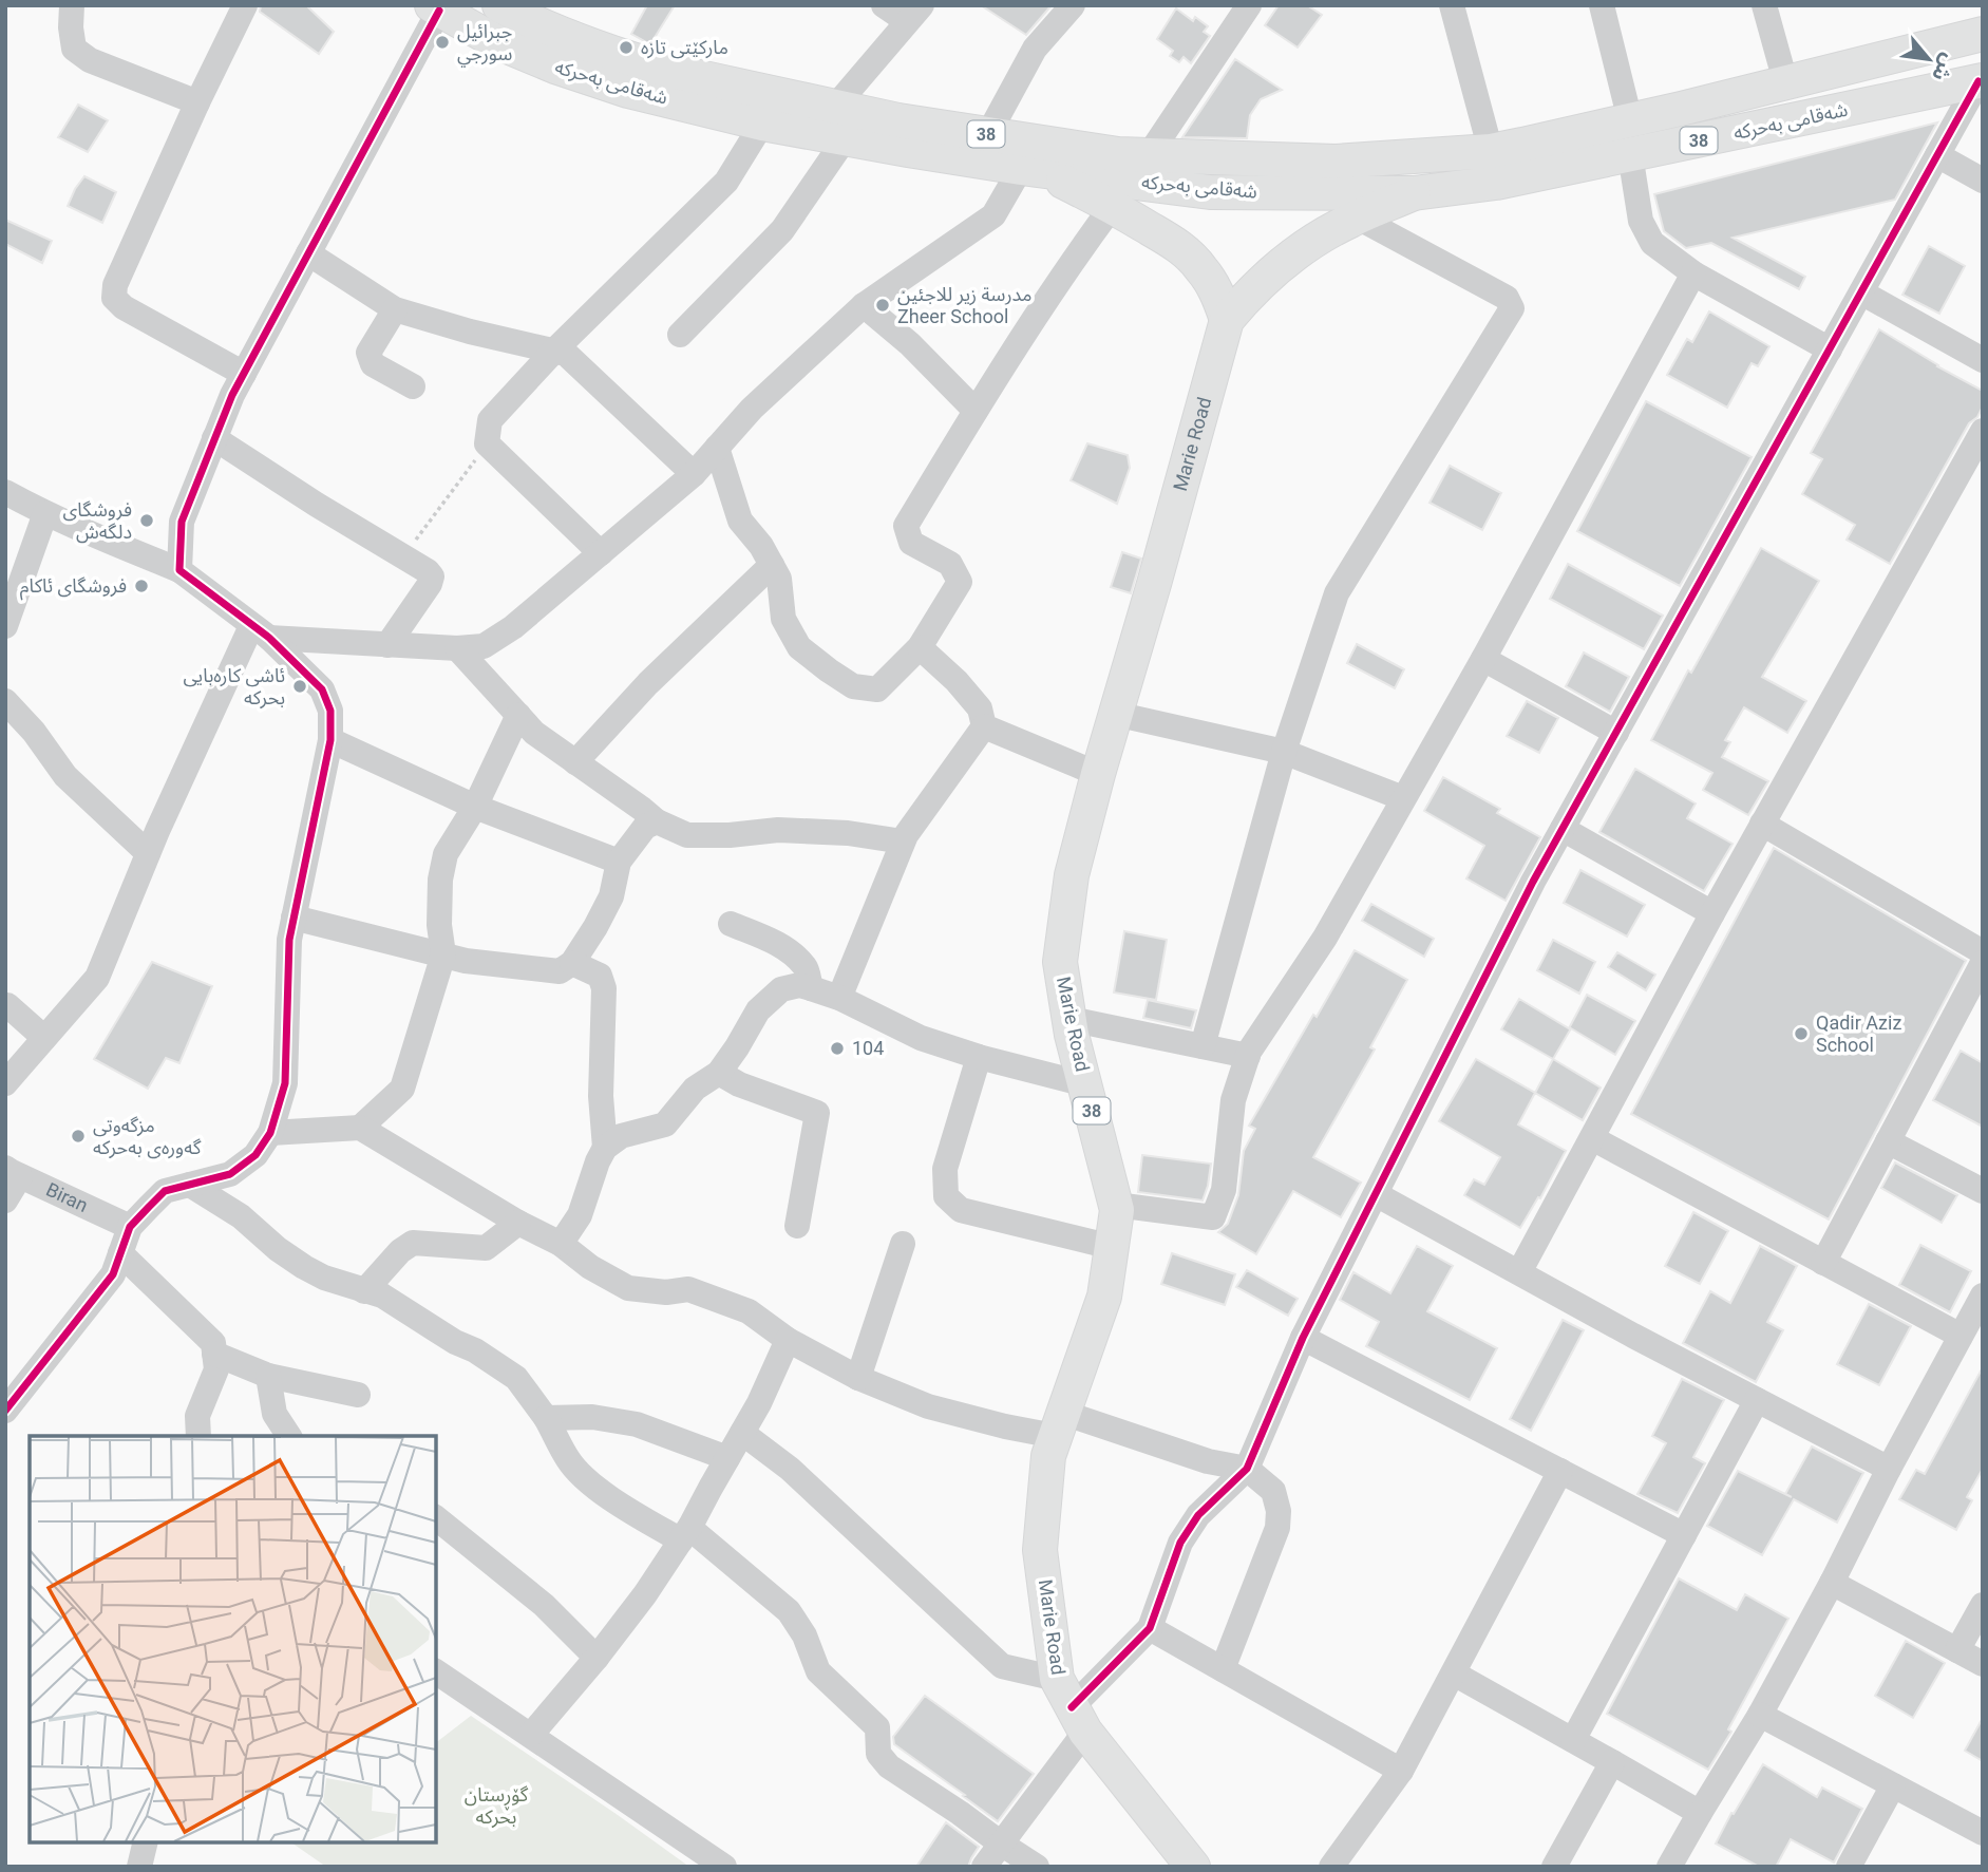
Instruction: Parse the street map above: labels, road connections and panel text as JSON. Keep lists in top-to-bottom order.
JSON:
{
  "streets": {
    "main road": ["شەقامی بەحرکە", "38", "Marie Road"],
    "street": ["Biran"]
  },
  "crossings": [
    ["شەقامی بەحرکە", "38"],
    ["38", "Marie Road"]
  ],
  "parks": ["گۆڕستان بحركه‌"],
  "places": [
    "جبرائيل سورجي",
    "مارکێتی تازە",
    "مدرسة زير للاجئين Zheer School",
    "فروشگای دلگه‌ش",
    "فروشگای ئاکام",
    "ئاشی کارەبایی بحرکە",
    "Qadir Aziz School",
    "104",
    "مزگەوتی گەورەی بەحرکە"
  ],
  "north": "bottom right"
}
